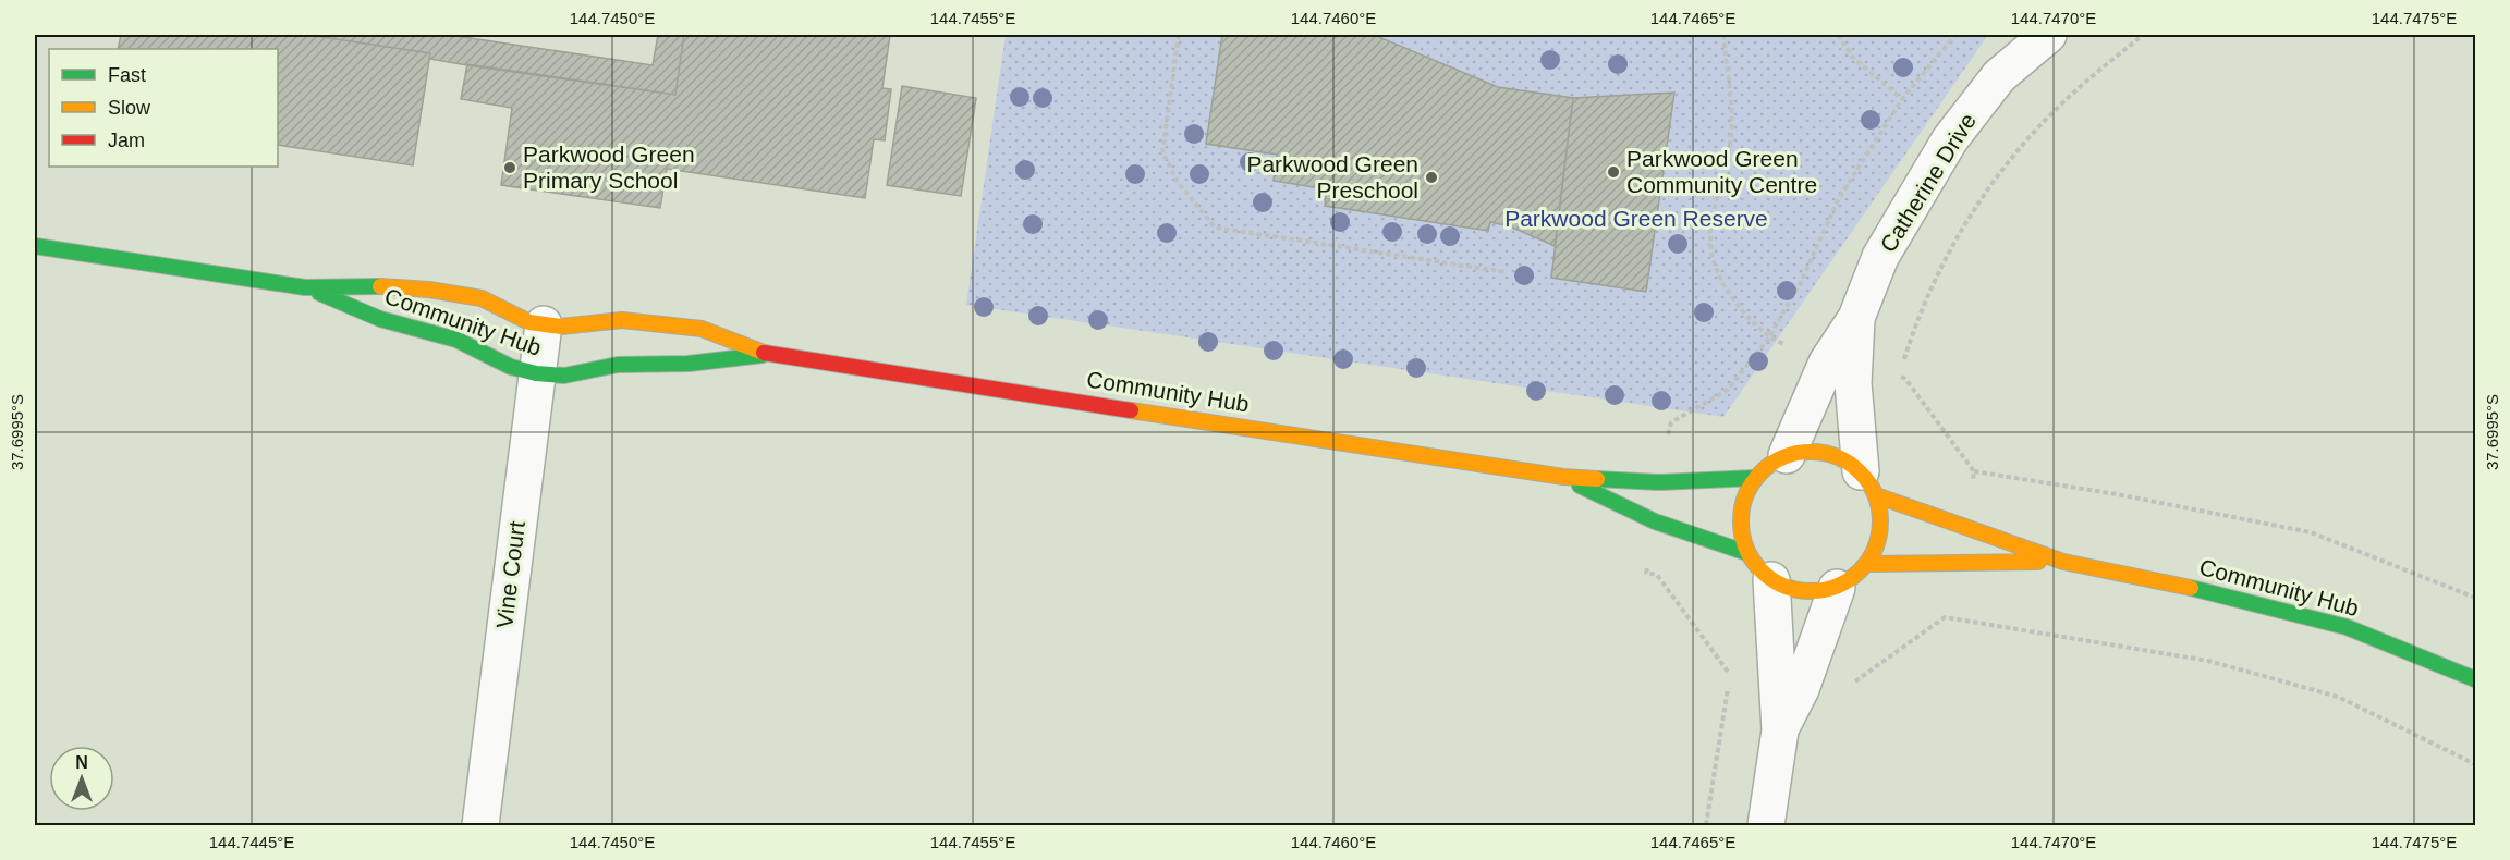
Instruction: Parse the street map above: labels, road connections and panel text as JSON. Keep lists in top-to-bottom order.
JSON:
{
  "streets": {
    "street": ["Catherine Drive", "Community Hub", "Vine Court"]
  },
  "crossings": [
    ["Catherine Drive", "Community Hub"],
    ["Community Hub", "Vine Court"]
  ],
  "parks": ["Parkwood Green Reserve"],
  "places": ["Parkwood Green Primary School", "Parkwood Green Community Centre", "Parkwood Green Preschool"],
  "legend": ["Fast", "Slow", "Jam"],
  "north": "top",
  "coordinates": [
    "144.7450°E",
    "144.7455°E",
    "144.7460°E",
    "144.7465°E",
    "144.7470°E",
    "144.7475°E",
    "37.6995°S",
    "144.7445°E"
  ]
}
